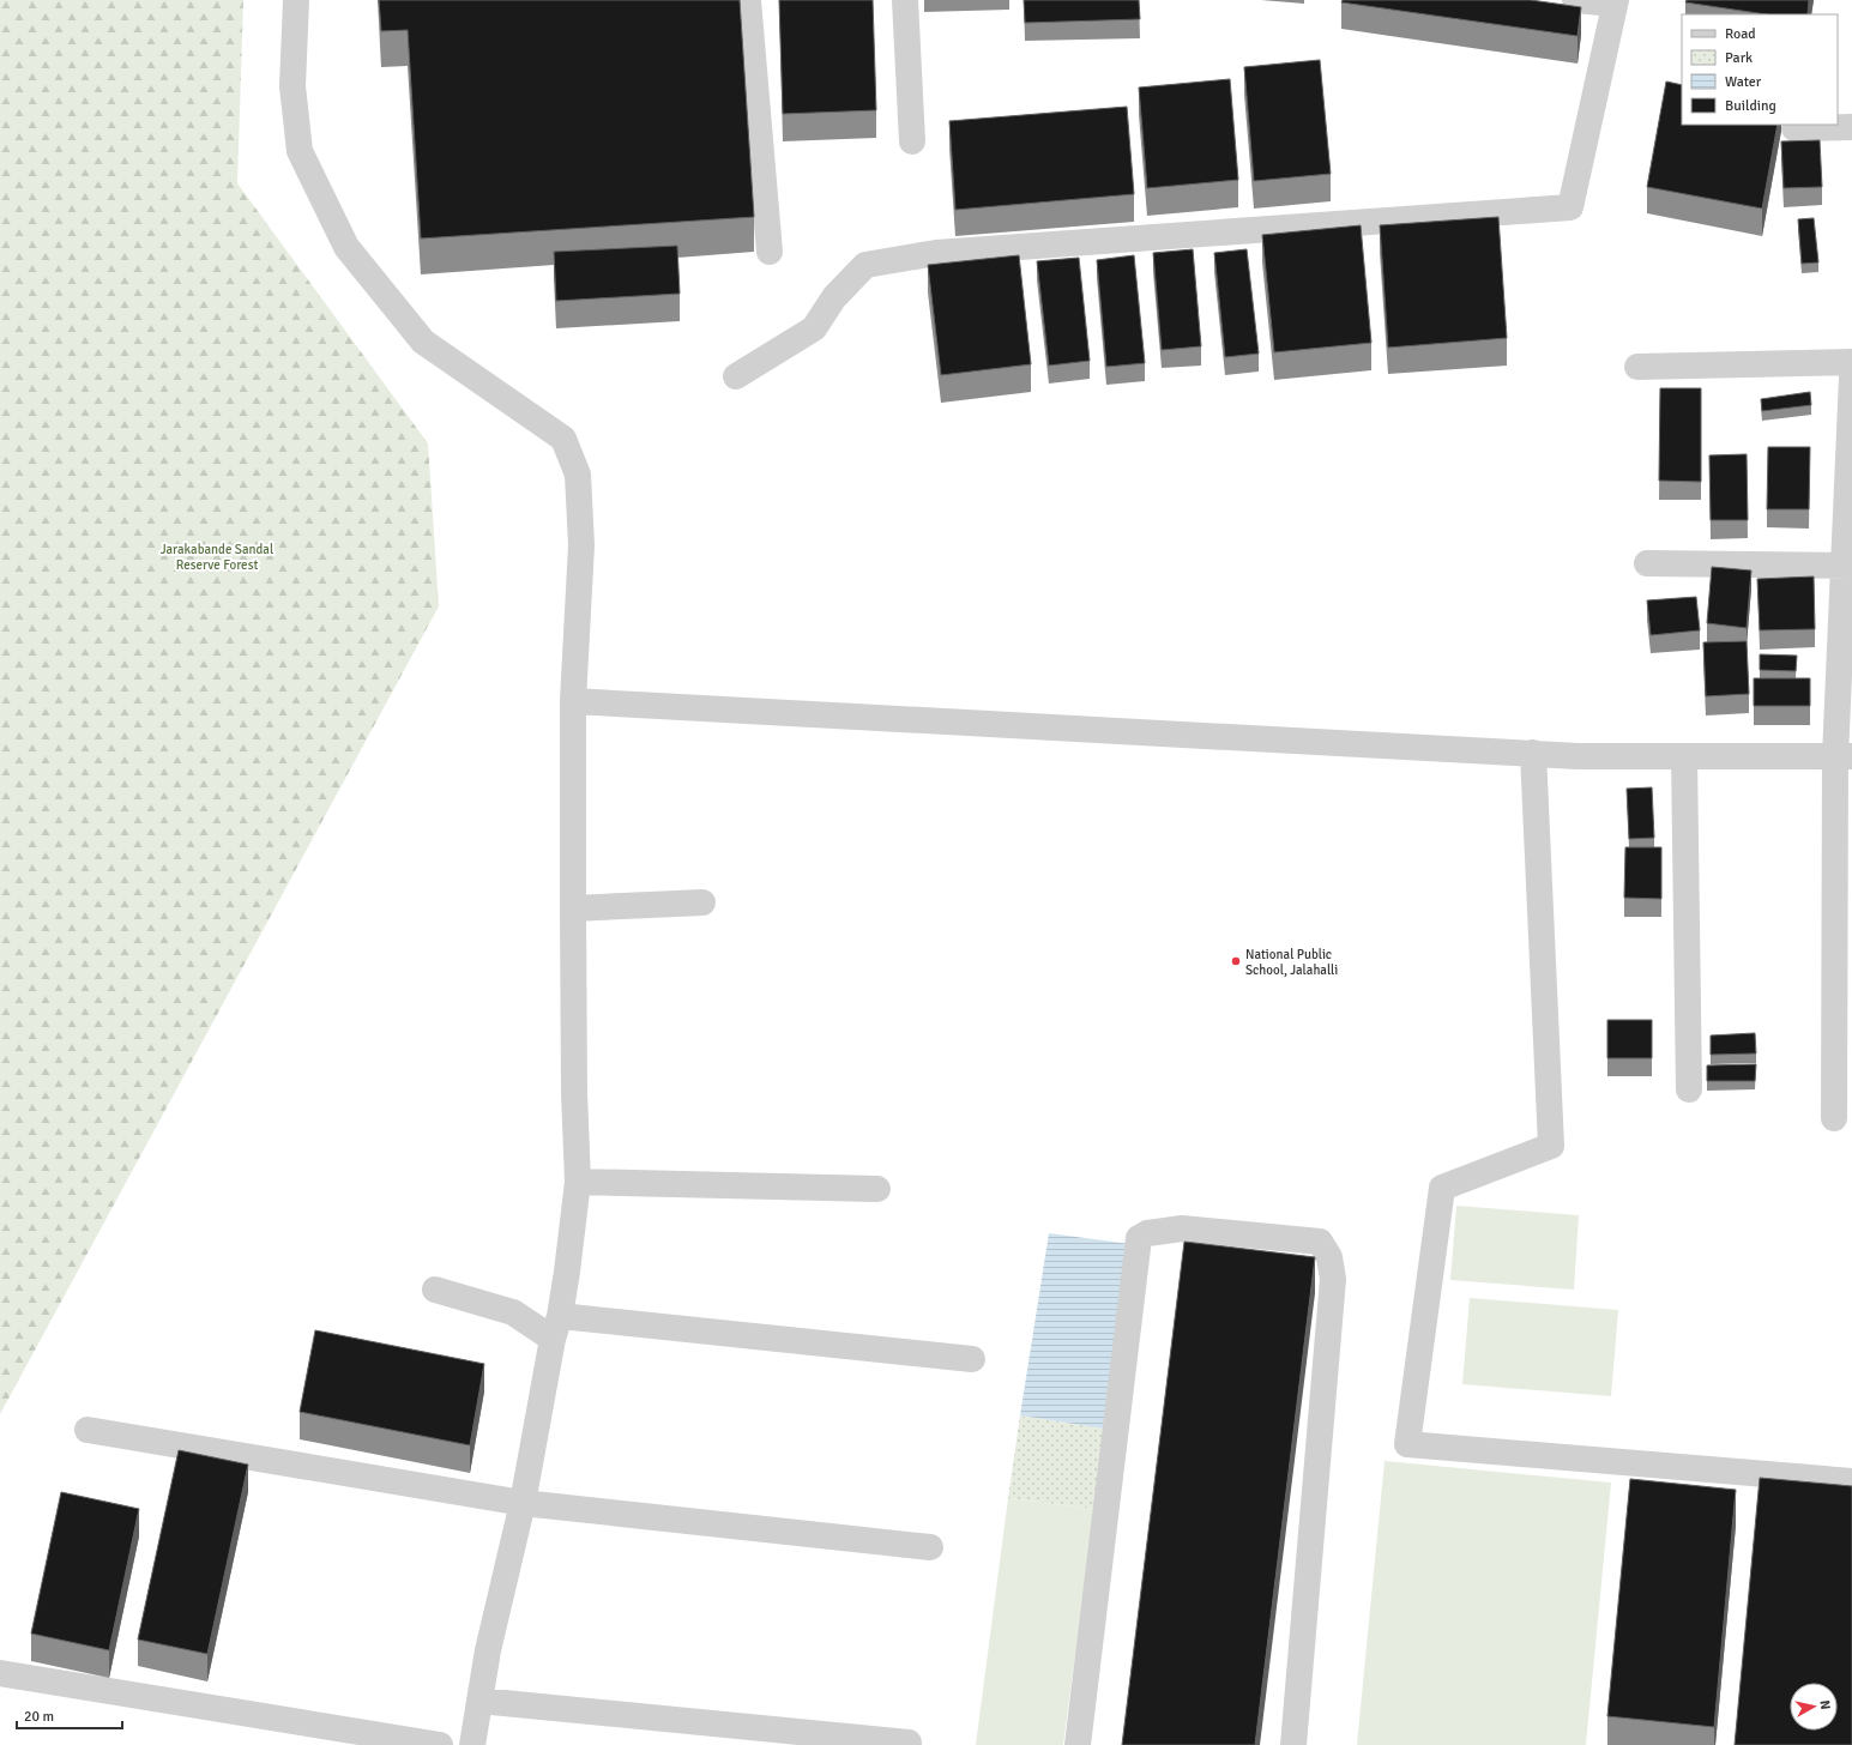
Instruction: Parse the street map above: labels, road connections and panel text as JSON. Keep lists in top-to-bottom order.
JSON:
{
  "parks": ["Jarakabande Sandal Reserve Forest"],
  "places": ["National Public School, Jalahalli"],
  "legend": [
    "Road",
    "Park",
    "Water",
    "Building"
  ],
  "scale_bar": "20 m",
  "north": "right"
}
